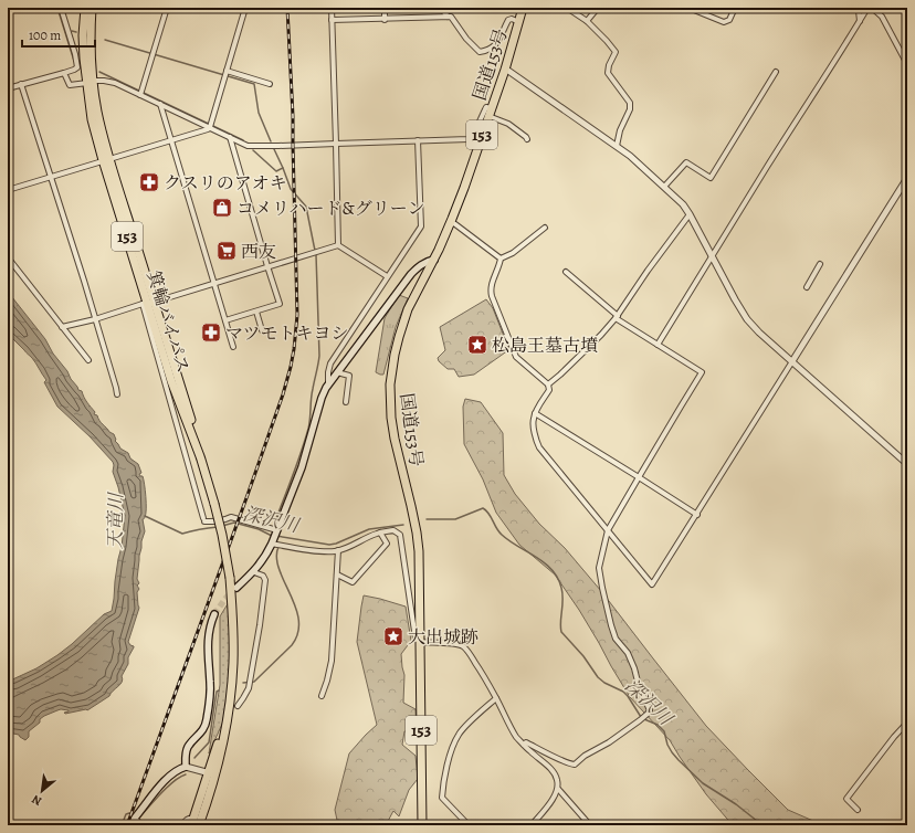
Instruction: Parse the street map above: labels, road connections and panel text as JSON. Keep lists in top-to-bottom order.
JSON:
{
  "streets": {
    "highway": ["国道153号", "153", "箕輪バイパス"]
  },
  "water": ["深沢川", "天竜川"],
  "places": {
    "pharmacy": ["クスリのアオキ", "マツモトキヨシ"],
    "shop": ["コメリハード&グリーン"],
    "supermarket": ["西友"],
    "place": ["松島王墓古墳", "大出城跡"]
  },
  "scale_bar": "100 m",
  "north": "bottom left"
}
